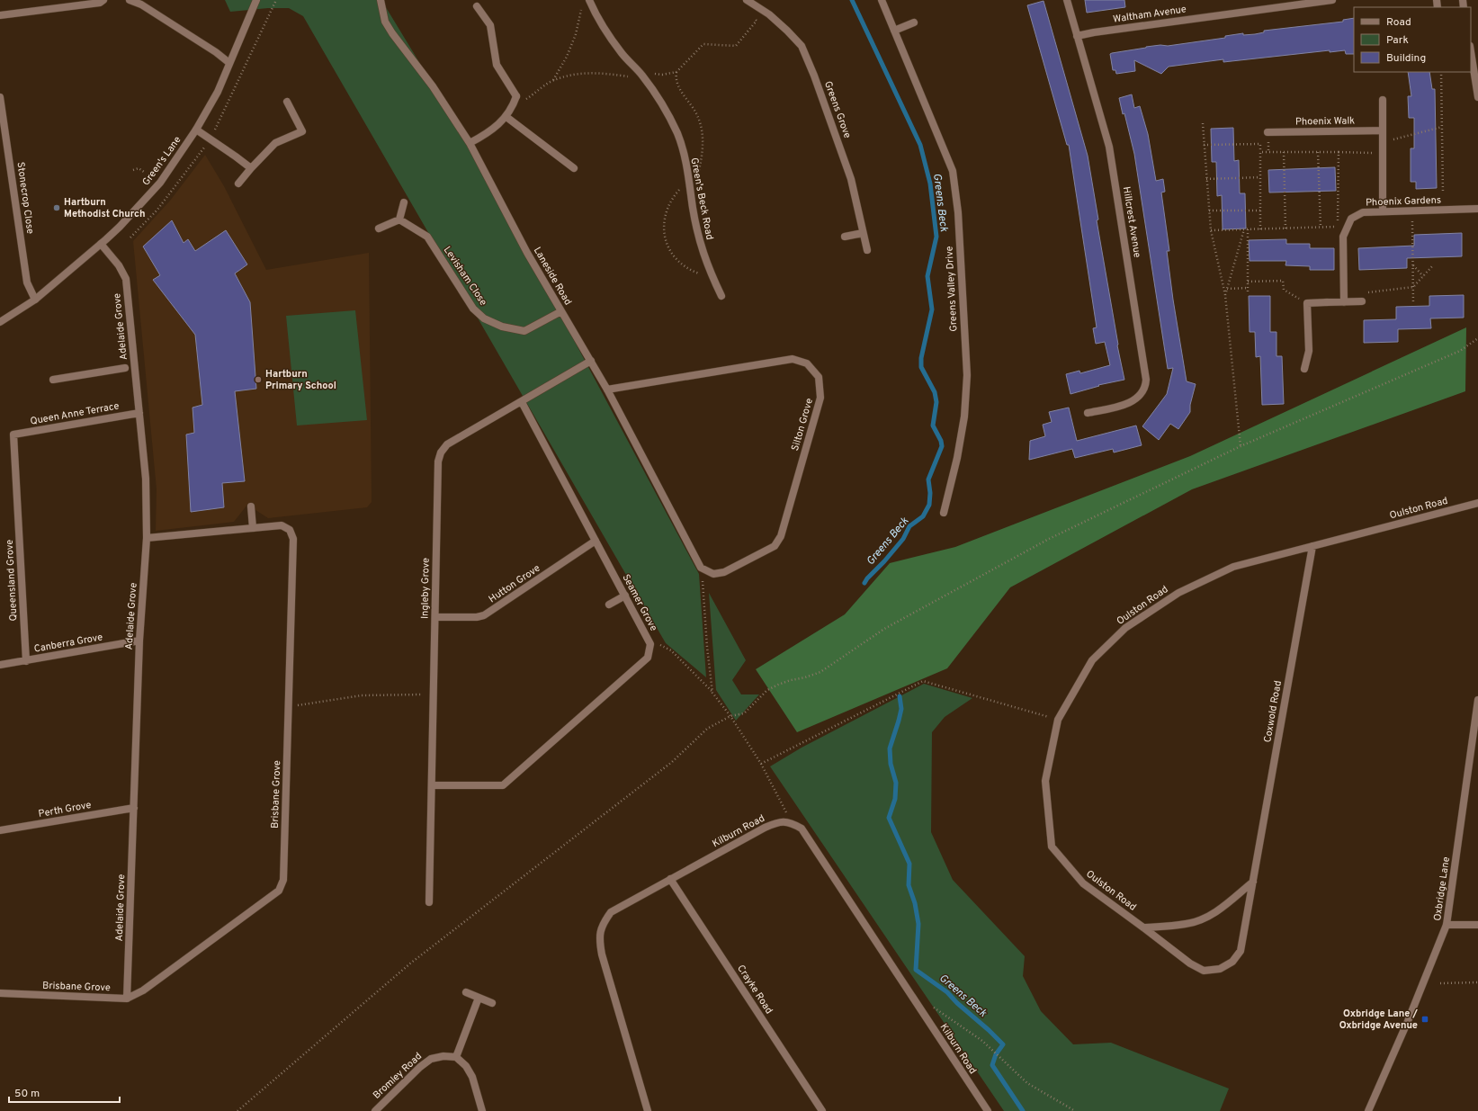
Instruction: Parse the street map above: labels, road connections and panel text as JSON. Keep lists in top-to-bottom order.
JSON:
{
  "streets": {
    "street": [
      "Waltham Avenue",
      "Greens Grove",
      "Phoenix Walk",
      "Green's Lane",
      "Stonecrop Close",
      "Green's Beck Road",
      "Phoenix Gardens",
      "Hillcrest Avenue",
      "Levisham Close",
      "Laneside Road",
      "Greens Valley Drive",
      "Adelaide Grove",
      "Queen Anne Terrace",
      "Silton Grove",
      "Oulston Road",
      "Queensland Grove",
      "Hutton Grove",
      "Ingleby Grove",
      "Seamer Grove",
      "Canberra Grove",
      "Coxwold Road",
      "Brisbane Grove",
      "Perth Grove",
      "Kilburn Road",
      "Oxbridge Lane",
      "Crayke Road",
      "Bromley Road"
    ]
  },
  "crossings": [
    ["Waltham Avenue", "Hillcrest Avenue"],
    ["Green's Lane", "Stonecrop Close"],
    ["Green's Lane", "Adelaide Grove"],
    ["Levisham Close", "Laneside Road"],
    ["Laneside Road", "Silton Grove"],
    ["Laneside Road", "Ingleby Grove"],
    ["Adelaide Grove", "Queen Anne Terrace"],
    ["Adelaide Grove", "Canberra Grove"],
    ["Adelaide Grove", "Brisbane Grove"],
    ["Adelaide Grove", "Perth Grove"],
    ["Queen Anne Terrace", "Queensland Grove"],
    ["Oulston Road", "Coxwold Road"],
    ["Queensland Grove", "Canberra Grove"],
    ["Hutton Grove", "Ingleby Grove"],
    ["Hutton Grove", "Seamer Grove"],
    ["Ingleby Grove", "Seamer Grove"],
    ["Kilburn Road", "Crayke Road"]
  ],
  "water": ["Greens Beck"],
  "places": {
    "other": ["Hartburn Methodist Church", "Hartburn Primary School"],
    "transit": ["Oxbridge Lane / Oxbridge Avenue"]
  },
  "legend": ["Road", "Park", "Building"],
  "scale_bar": "50 m"
}
